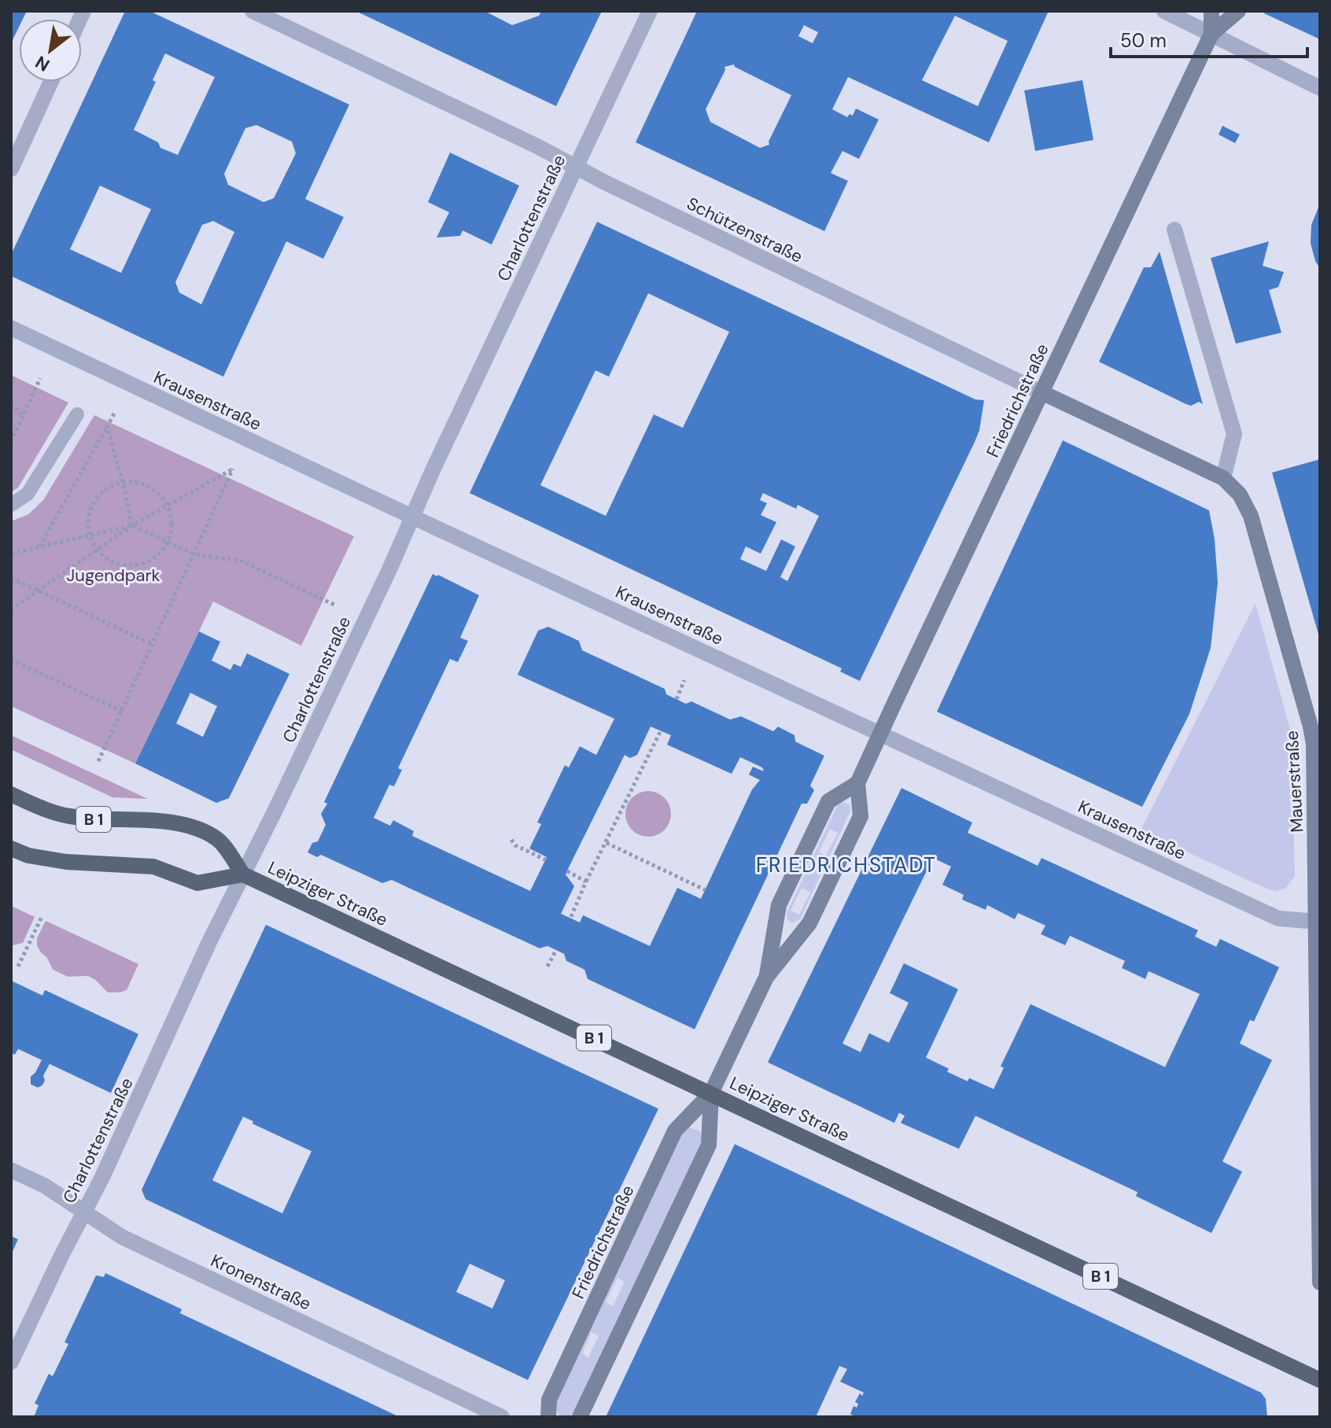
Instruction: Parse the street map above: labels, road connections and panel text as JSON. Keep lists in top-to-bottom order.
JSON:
{
  "streets": {
    "main road": ["B 1", "Leipziger Straße"],
    "street": [
      "Charlottenstraße",
      "Schützenstraße",
      "Krausenstraße",
      "Friedrichstraße",
      "Mauerstraße",
      "Kronenstraße"
    ]
  },
  "crossings": [
    ["Charlottenstraße", "Schützenstraße"],
    ["Charlottenstraße", "Krausenstraße"],
    ["Charlottenstraße", "Leipziger Straße"],
    ["Charlottenstraße", "Kronenstraße"],
    ["Schützenstraße", "Friedrichstraße"],
    ["Schützenstraße", "Mauerstraße"],
    ["Krausenstraße", "Friedrichstraße"],
    ["Krausenstraße", "Mauerstraße"],
    ["Friedrichstraße", "Leipziger Straße"]
  ],
  "districts": ["FRIEDRICHSTADT"],
  "parks": ["Jugendpark"],
  "scale_bar": "50 m",
  "north": "bottom left"
}
